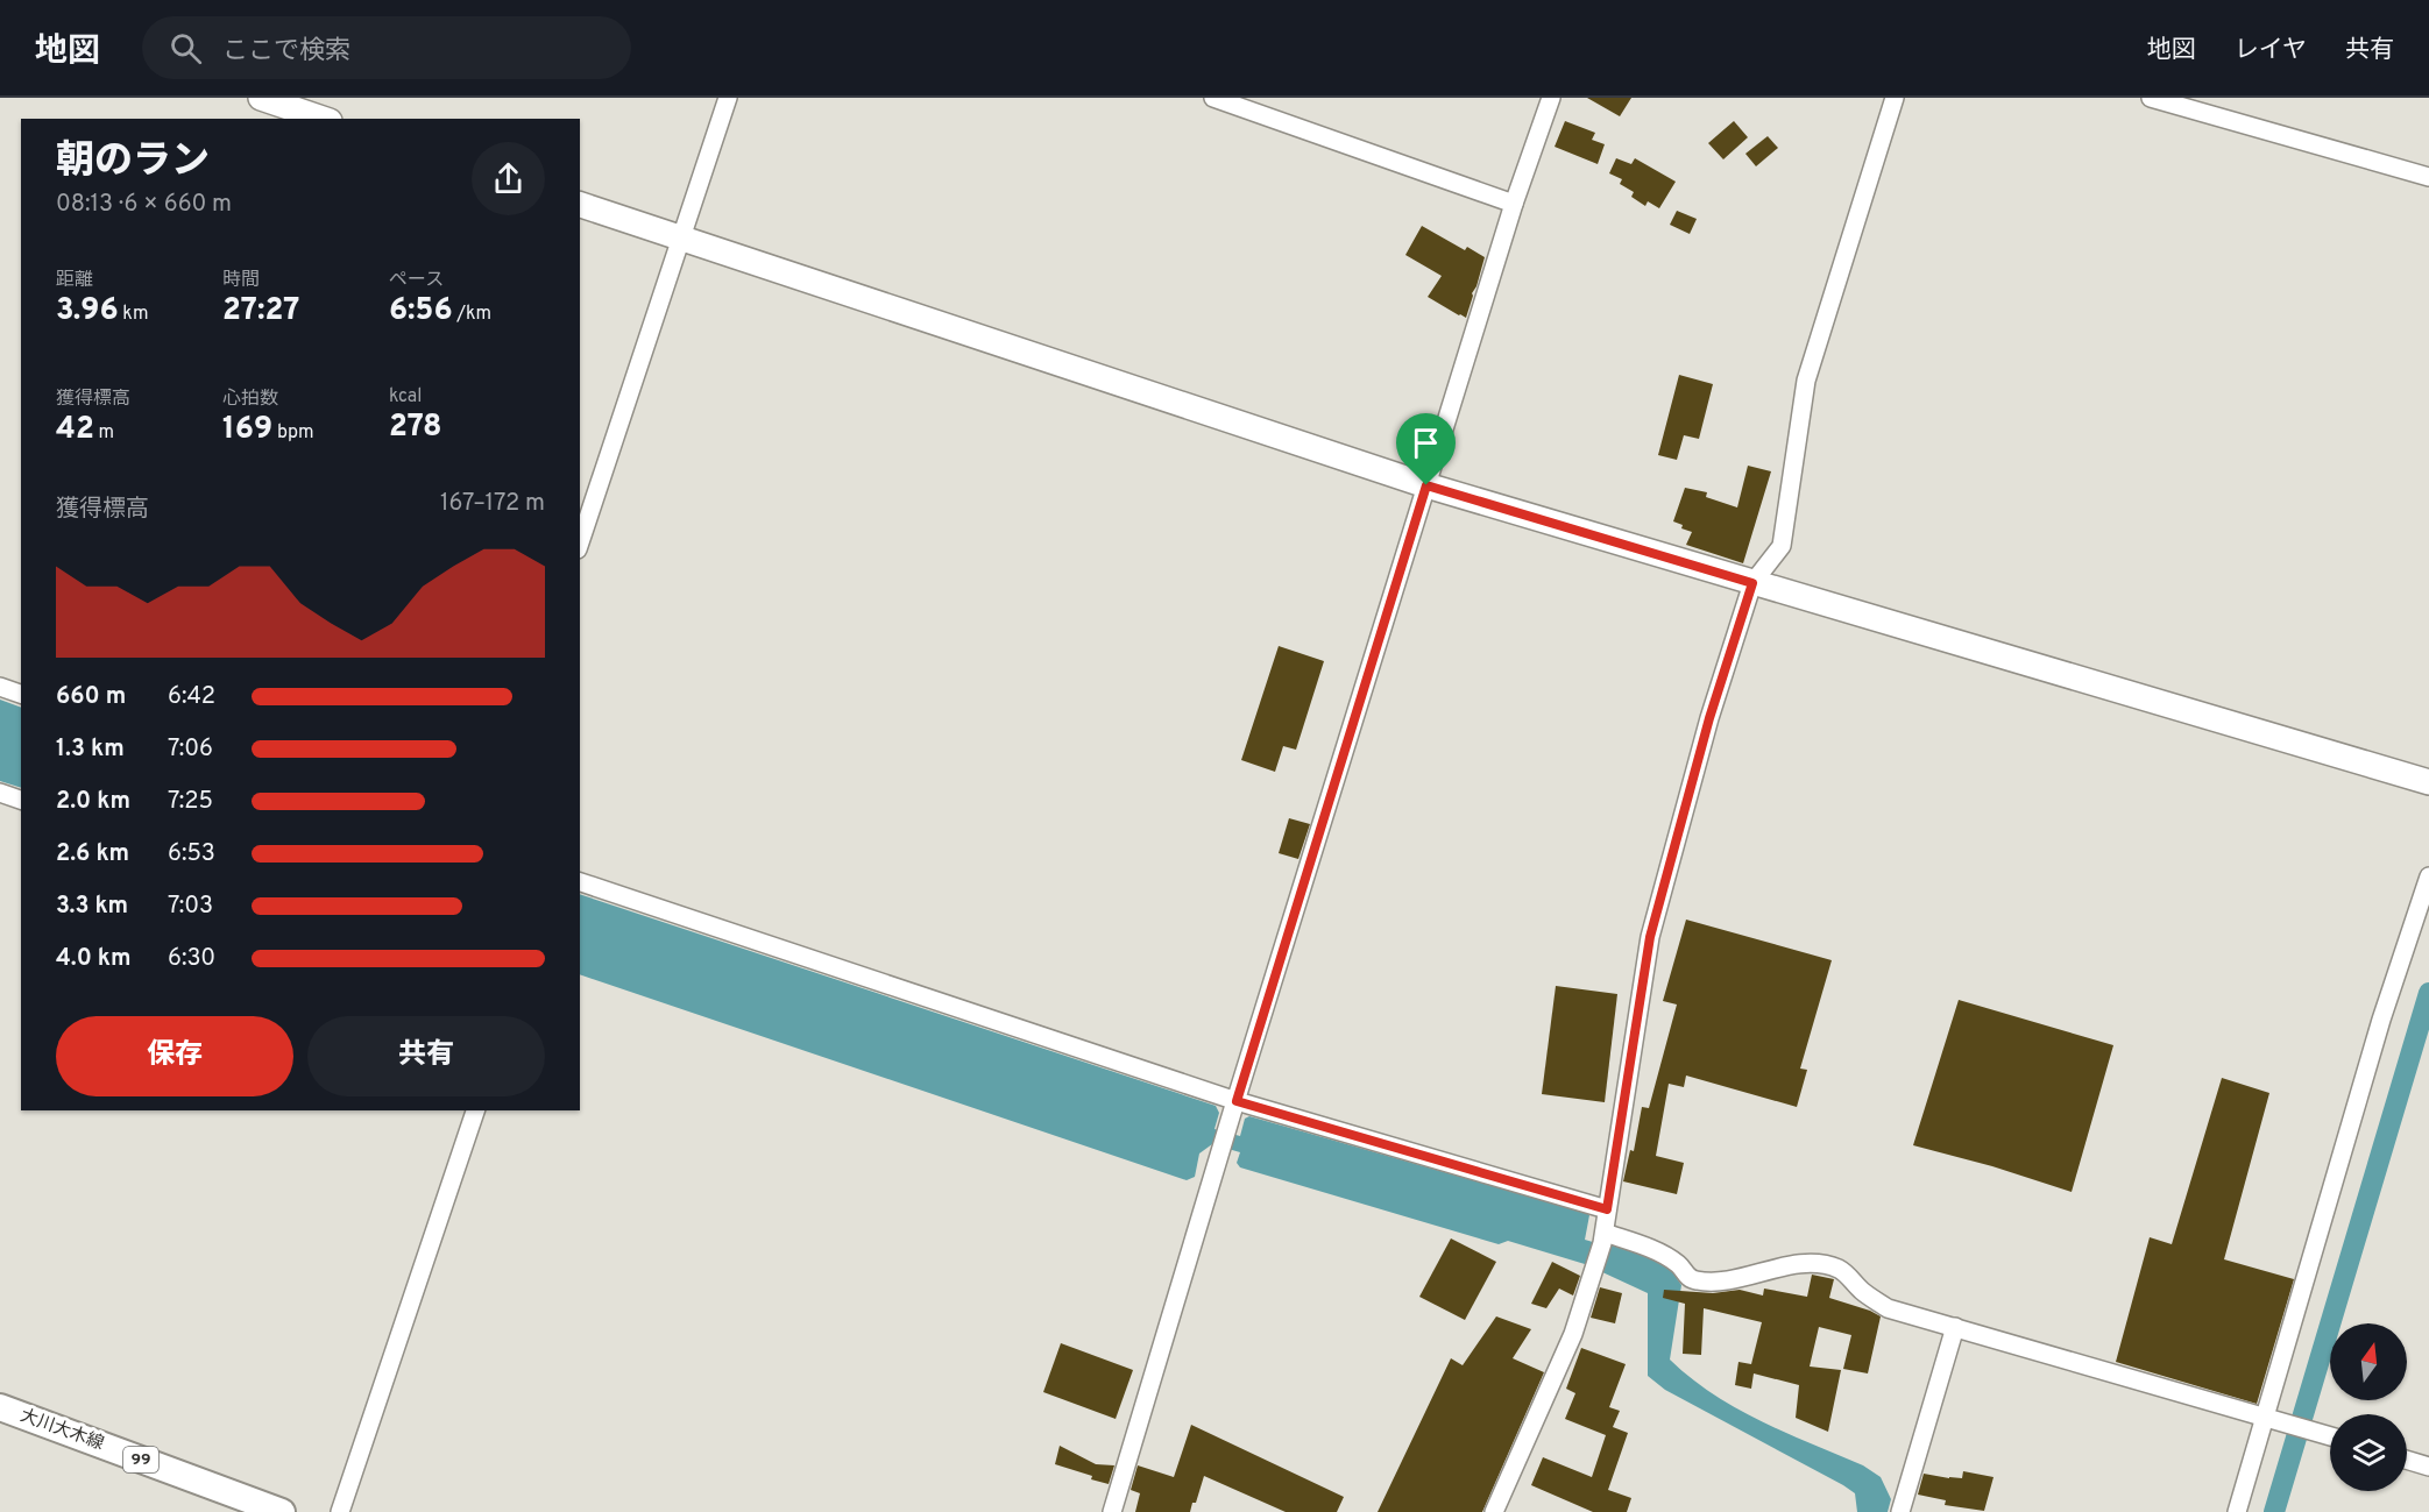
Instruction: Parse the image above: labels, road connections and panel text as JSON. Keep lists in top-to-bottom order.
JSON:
{
  "streets": {
    "main road": ["大川大木線", "99"]
  },
  "north": "top",
  "page": {
    "header": "地図",
    "search": "ここで検索",
    "nav": ["地図", "レイヤ", "共有"],
    "heading": ["朝のラン", "08:13 · 6 × 660 m"],
    "stats": [
      ["距離", "3.96 km"],
      ["時間", "27:27"],
      ["ペース", "6:56 /km"],
      ["獲得標高", "42 m"],
      ["心拍数", "169 bpm"],
      ["kcal", "278"]
    ],
    "chart": ["獲得標高", "167–172 m"],
    "list": [
      {
        "name": "660 m",
        "note": "6:42"
      },
      {
        "name": "1.3 km",
        "note": "7:06"
      },
      {
        "name": "2.0 km",
        "note": "7:25"
      },
      {
        "name": "2.6 km",
        "note": "6:53"
      },
      {
        "name": "3.3 km",
        "note": "7:03"
      },
      {
        "name": "4.0 km",
        "note": "6:30"
      }
    ],
    "buttons": ["保存", "共有"]
  }
}
